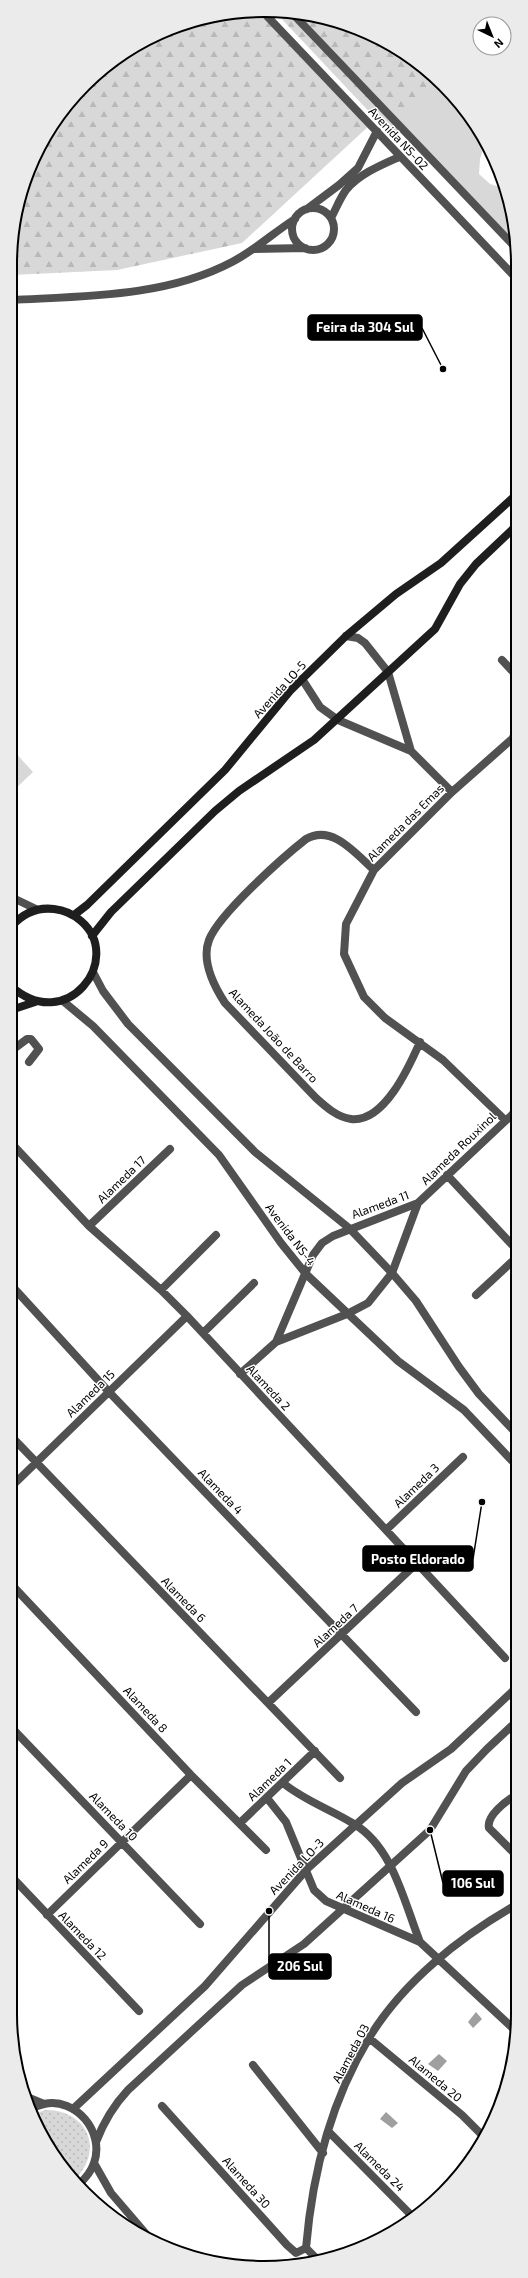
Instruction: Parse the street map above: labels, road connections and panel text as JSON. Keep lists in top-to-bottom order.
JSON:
{
  "streets": {
    "main road": ["Avenida LO-5"],
    "street": [
      "Avenida NS-02",
      "Alameda das Emas",
      "Alameda João de Barro",
      "Alameda Rouxinol",
      "Alameda 17",
      "Alameda 11",
      "Avenida NS-4",
      "Alameda 2",
      "Alameda 15",
      "Alameda 3",
      "Alameda 4",
      "Alameda 6",
      "Alameda 7",
      "Alameda 8",
      "Alameda 1",
      "Alameda 10",
      "Alameda 9",
      "Avenida LO-3",
      "Alameda 16",
      "Alameda 12",
      "Alameda 03",
      "Alameda 20",
      "Alameda 24",
      "Alameda 30"
    ]
  },
  "crossings": [
    ["Alameda das Emas", "Alameda João de Barro"],
    ["Alameda das Emas", "Alameda Rouxinol"],
    ["Alameda Rouxinol", "Alameda 11"],
    ["Alameda 17", "Alameda 2"],
    ["Alameda 11", "Avenida NS-4"],
    ["Alameda 11", "Alameda 2"],
    ["Alameda 2", "Alameda 15"],
    ["Alameda 2", "Alameda 3"],
    ["Alameda 2", "Alameda 7"],
    ["Alameda 15", "Alameda 4"],
    ["Alameda 15", "Alameda 6"],
    ["Alameda 4", "Alameda 7"],
    ["Alameda 6", "Alameda 7"],
    ["Alameda 6", "Alameda 1"],
    ["Alameda 8", "Alameda 1"],
    ["Alameda 8", "Alameda 9"],
    ["Alameda 1", "Alameda 16"],
    ["Alameda 10", "Alameda 9"],
    ["Alameda 9", "Alameda 12"],
    ["Avenida LO-3", "Alameda 16"],
    ["Alameda 16", "Alameda 03"],
    ["Alameda 03", "Alameda 20"],
    ["Alameda 03", "Alameda 24"],
    ["Alameda 03", "Alameda 30"]
  ],
  "places": [
    "Feira da 304 Sul",
    "Posto Eldorado",
    "106 Sul",
    "206 Sul"
  ],
  "north": "bottom right"
}
